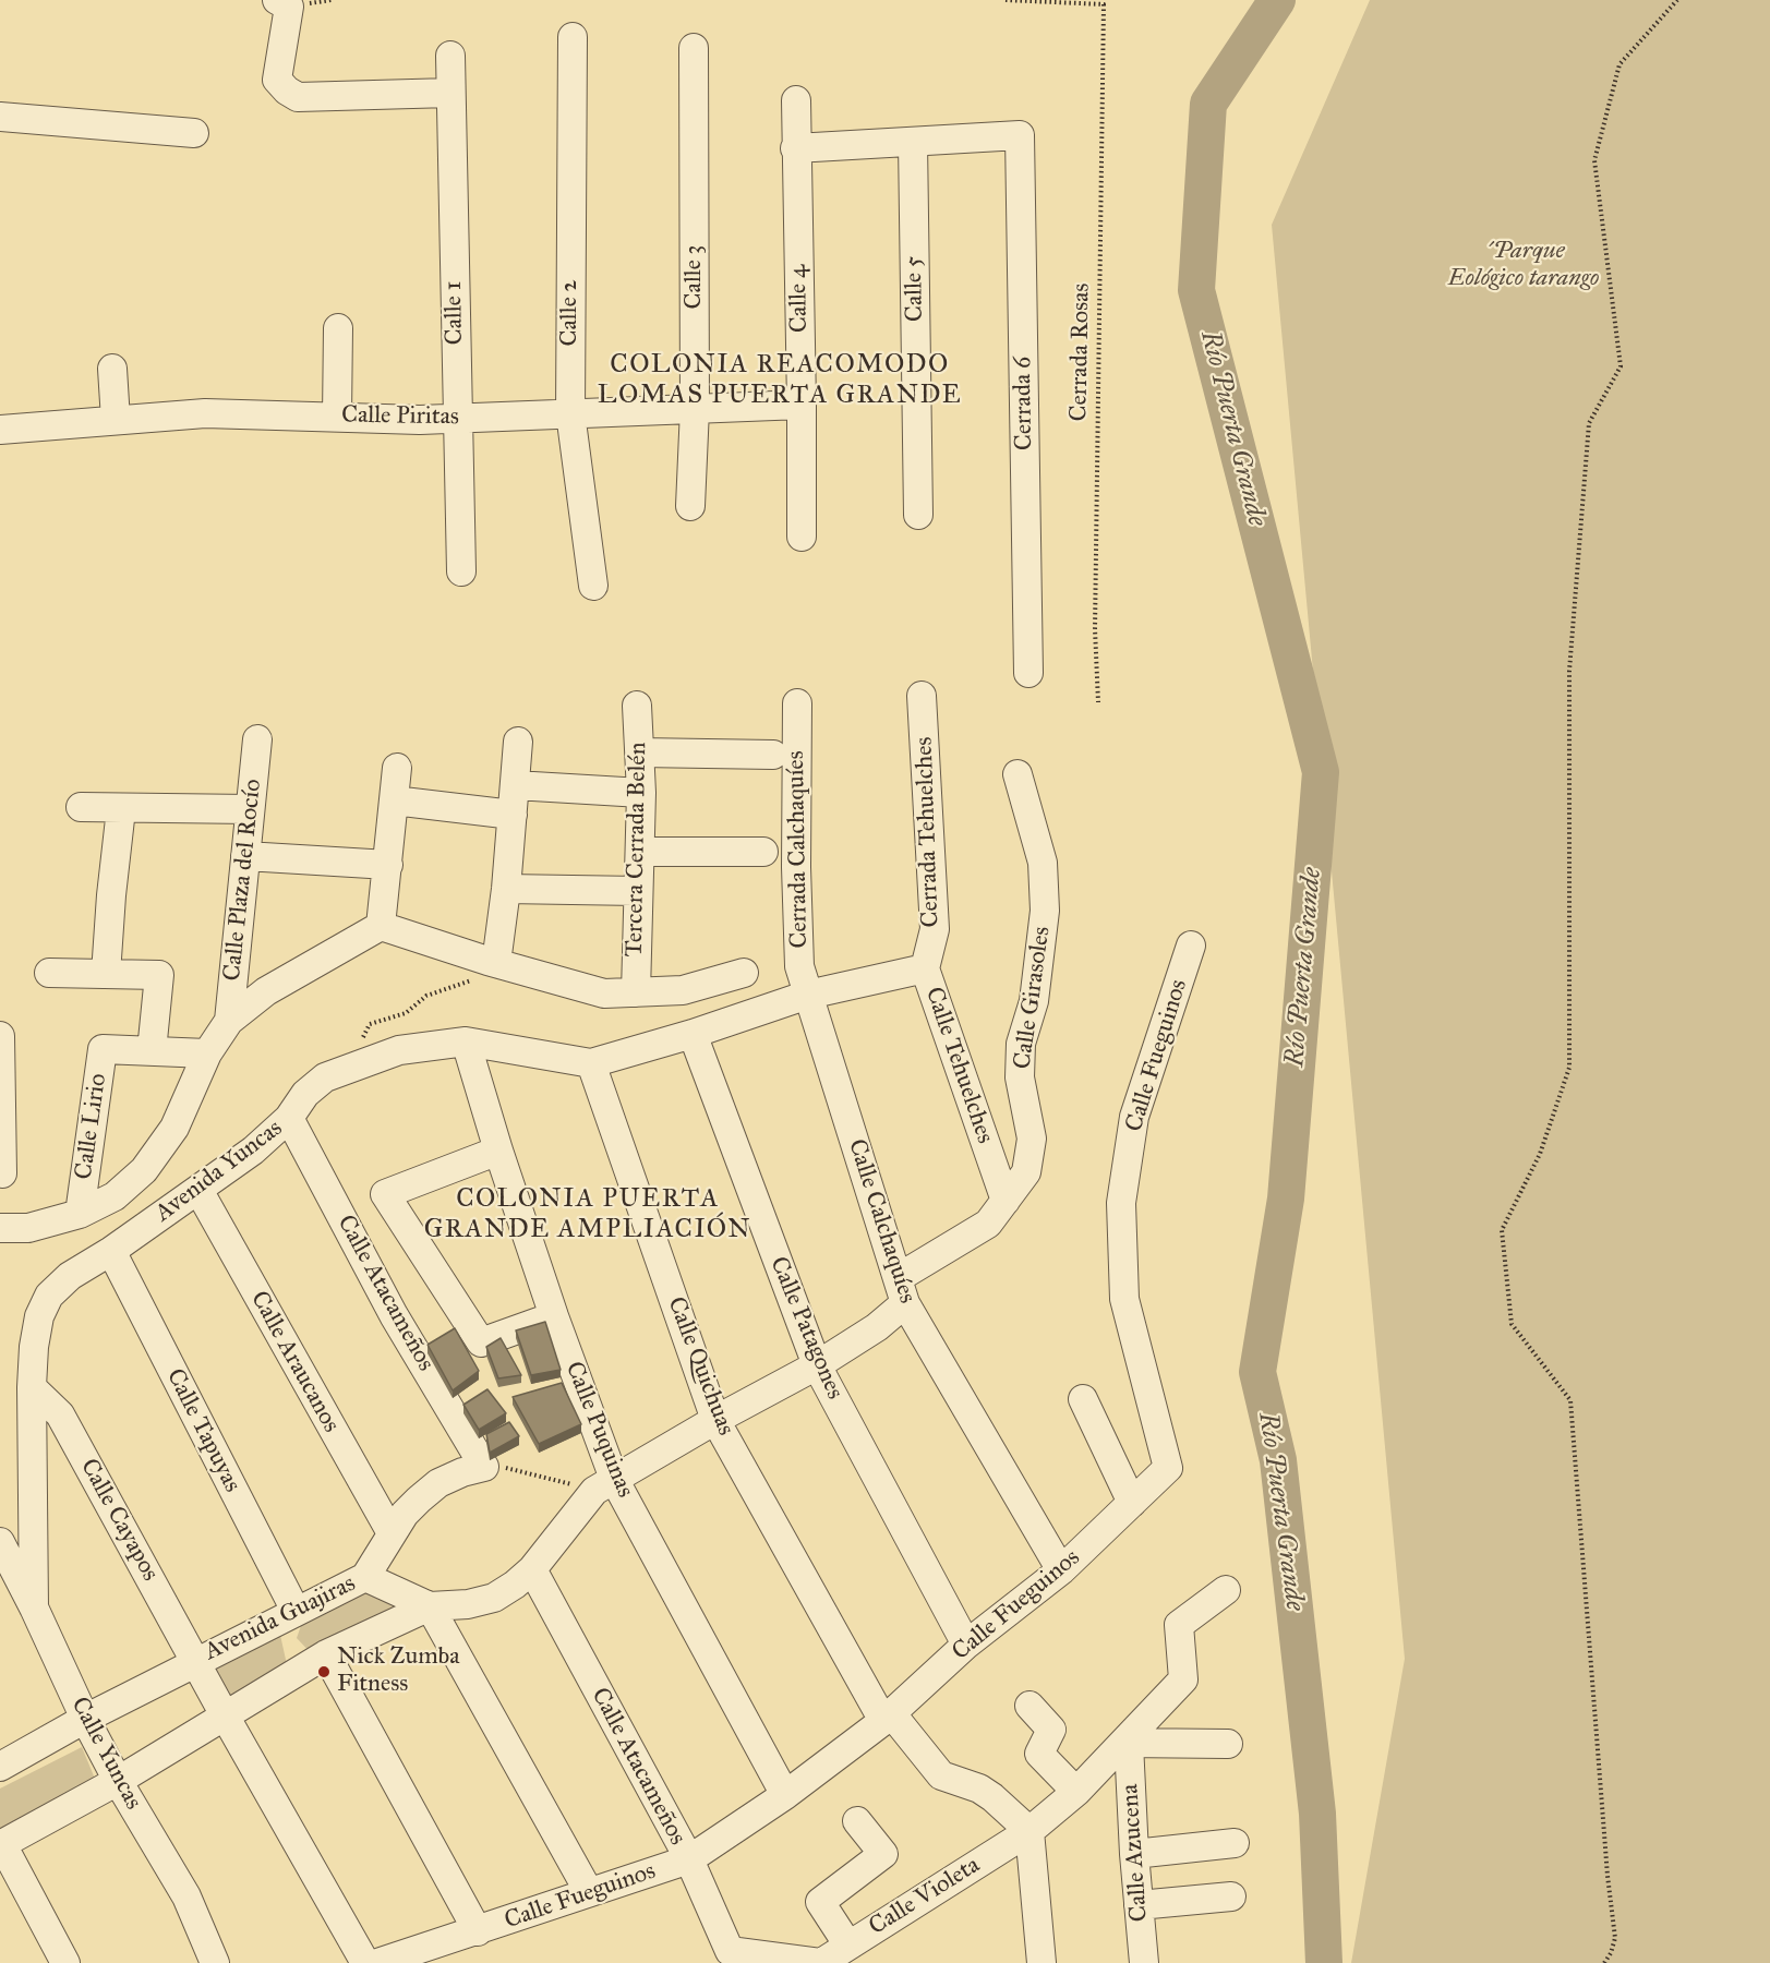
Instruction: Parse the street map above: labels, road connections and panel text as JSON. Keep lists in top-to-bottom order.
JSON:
{
  "streets": {
    "street": [
      "Calle 3",
      "Calle 5",
      "Calle 4",
      "Calle 1",
      "Calle 2",
      "Cerrada 6",
      "Calle Piritas",
      "Cerrada Tehuelches",
      "Tercera Cerrada Belén",
      "Cerrada Calchaquíes",
      "Calle Plaza del Rocío",
      "Calle Girasoles",
      "Calle Fueguinos",
      "Calle Tehuelches",
      "Calle Lirio",
      "Avenida Yuncas",
      "Calle Calchaquíes",
      "Calle Atacameños",
      "Calle Patagones",
      "Calle Araucanos",
      "Calle Quichuas",
      "Calle Puquinas",
      "Calle Tapuyas",
      "Calle Cayapos",
      "Avenida Guajiras",
      "Calle Yuncas",
      "Calle Azucena",
      "Calle Violeta"
    ],
    "path": ["Cerrada Rosas"]
  },
  "crossings": [
    ["Calle 3", "Calle Piritas"],
    ["Calle 5", "Cerrada 6"],
    ["Calle 4", "Calle Piritas"],
    ["Calle 1", "Calle Piritas"],
    ["Calle 2", "Calle Piritas"],
    ["Cerrada Tehuelches", "Calle Tehuelches"],
    ["Cerrada Calchaquíes", "Calle Tehuelches"],
    ["Cerrada Calchaquíes", "Avenida Yuncas"],
    ["Cerrada Calchaquíes", "Calle Calchaquíes"],
    ["Calle Girasoles", "Calle Tehuelches"],
    ["Calle Girasoles", "Calle Calchaquíes"],
    ["Calle Girasoles", "Avenida Guajiras"],
    ["Calle Fueguinos", "Calle Calchaquíes"],
    ["Calle Fueguinos", "Calle Atacameños"],
    ["Calle Fueguinos", "Calle Patagones"],
    ["Calle Fueguinos", "Calle Quichuas"],
    ["Calle Fueguinos", "Calle Puquinas"],
    ["Calle Tehuelches", "Avenida Yuncas"],
    ["Calle Tehuelches", "Calle Calchaquíes"],
    ["Avenida Yuncas", "Calle Calchaquíes"],
    ["Avenida Yuncas", "Calle Atacameños"],
    ["Avenida Yuncas", "Calle Patagones"],
    ["Avenida Yuncas", "Calle Araucanos"],
    ["Avenida Yuncas", "Calle Quichuas"],
    ["Avenida Yuncas", "Calle Puquinas"],
    ["Avenida Yuncas", "Calle Tapuyas"],
    ["Avenida Yuncas", "Calle Cayapos"],
    ["Avenida Yuncas", "Calle Yuncas"],
    ["Calle Calchaquíes", "Avenida Guajiras"],
    ["Calle Atacameños", "Avenida Guajiras"],
    ["Calle Patagones", "Avenida Guajiras"],
    ["Calle Araucanos", "Avenida Guajiras"],
    ["Calle Quichuas", "Avenida Guajiras"],
    ["Calle Quichuas", "Calle Violeta"],
    ["Calle Puquinas", "Avenida Guajiras"],
    ["Calle Tapuyas", "Avenida Guajiras"],
    ["Calle Cayapos", "Avenida Guajiras"],
    ["Avenida Guajiras", "Calle Yuncas"],
    ["Calle Azucena", "Calle Violeta"]
  ],
  "districts": ["COLONIA REACOMODO LOMAS PUERTA GRANDE", "COLONIA PUERTA GRANDE AMPLIACIÓN"],
  "water": ["Río Puerta Grande"],
  "parks": ["´Parque Eológico tarango"],
  "places": ["Nick Zumba Fitness"]
}
